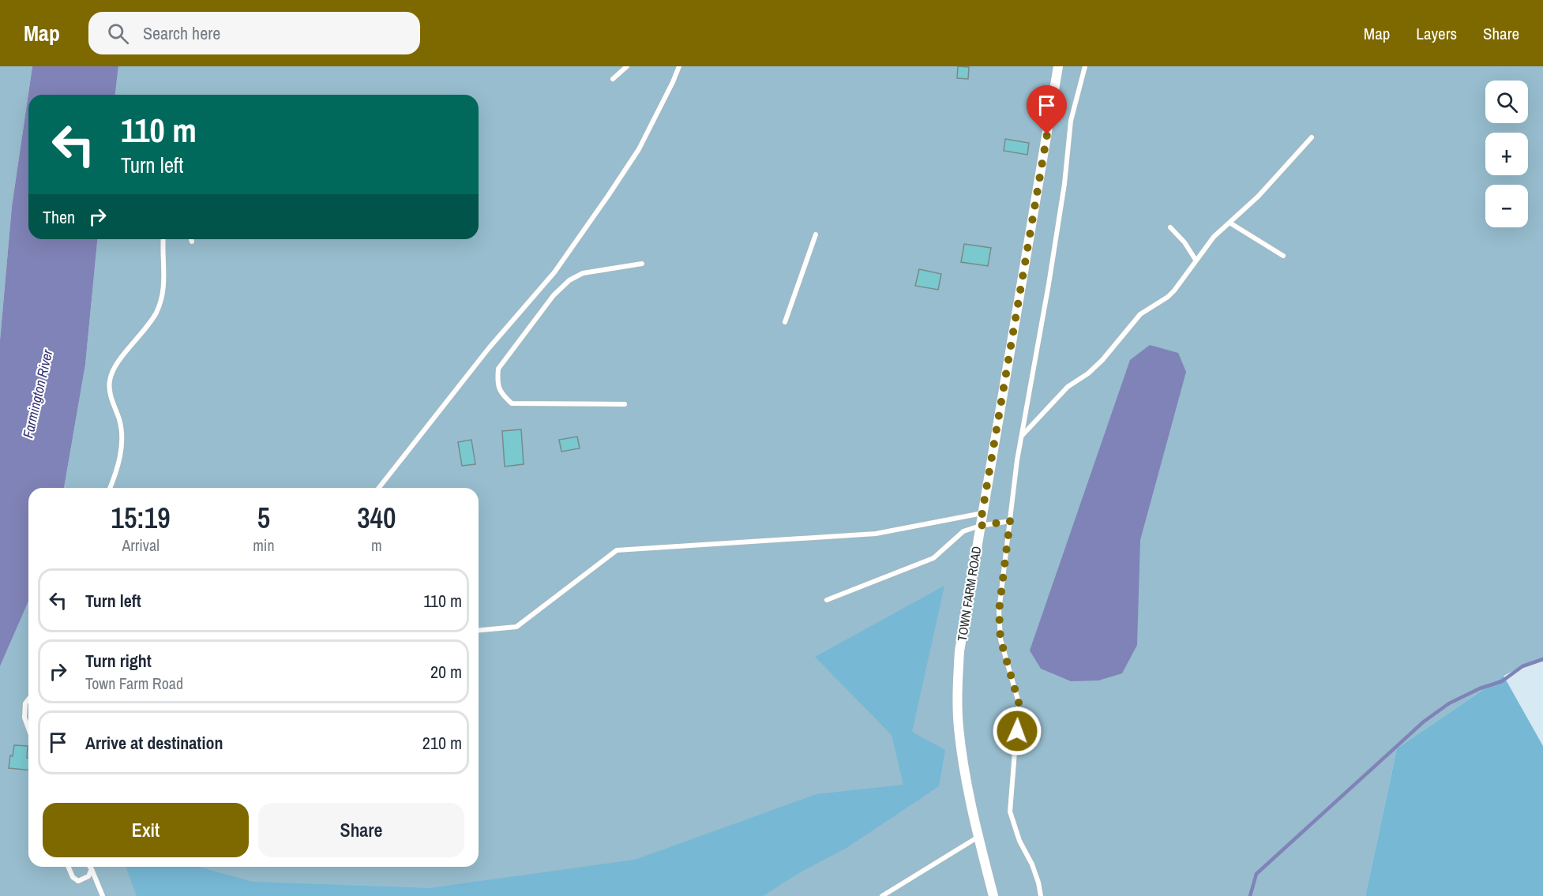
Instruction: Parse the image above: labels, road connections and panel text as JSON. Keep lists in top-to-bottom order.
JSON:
{
  "streets": {
    "street": ["TOWN FARM ROAD"]
  },
  "water": ["Farmington River"],
  "page": {
    "header": "Map",
    "search": "Search here",
    "nav": ["Map", "Layers", "Share"],
    "map_buttons": ["+", "−"],
    "turn": ["110 m", "Turn left"],
    "then": "Then",
    "eta": [
      "15:19",
      "Arrival",
      "5",
      "min",
      "340",
      "m"
    ],
    "list": [
      {
        "name": "Turn left",
        "value": "110 m"
      },
      {
        "name": "Turn right",
        "note": "Town Farm Road",
        "value": "20 m"
      },
      {
        "name": "Arrive at destination",
        "value": "210 m"
      }
    ],
    "buttons": ["Exit", "Share"]
  }
}
